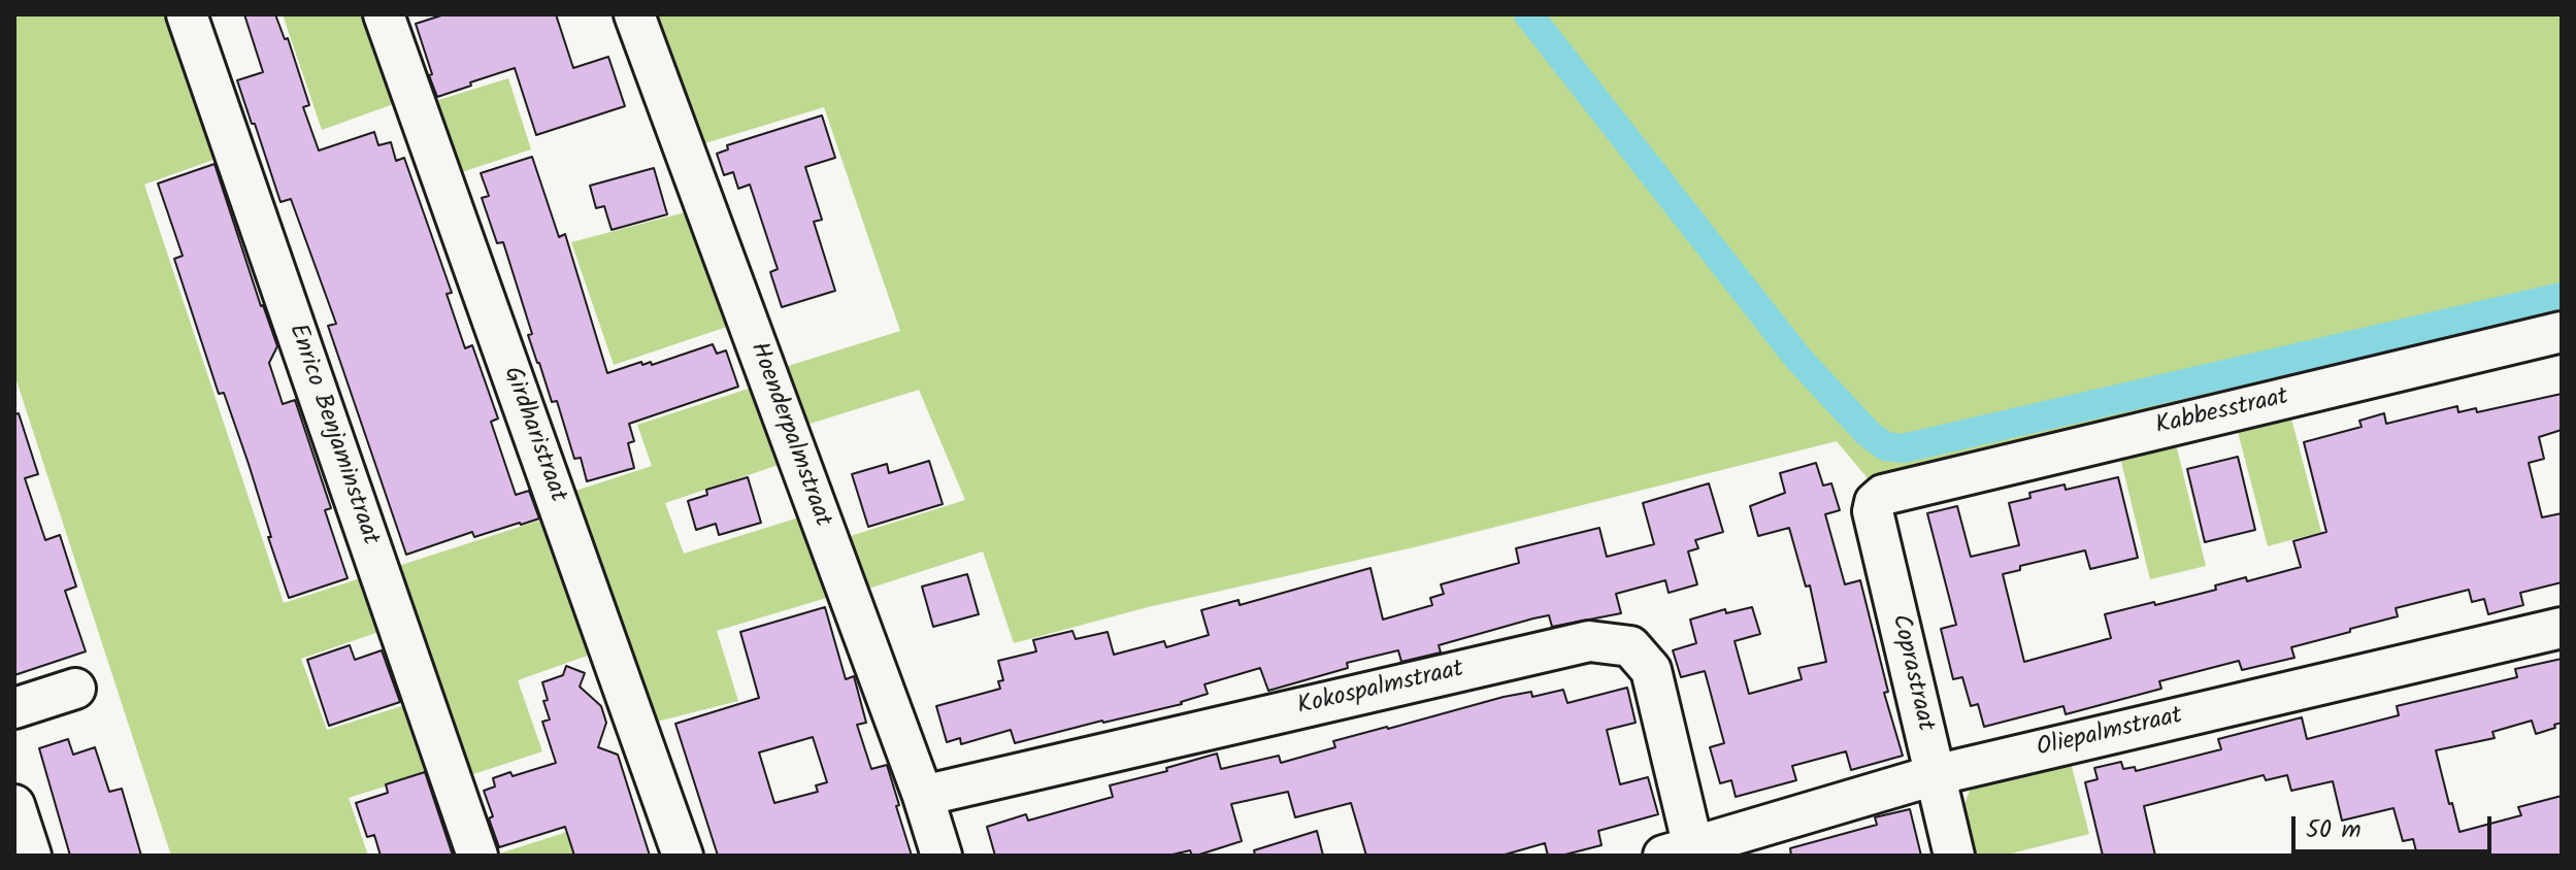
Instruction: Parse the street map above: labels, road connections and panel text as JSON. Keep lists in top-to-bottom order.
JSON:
{
  "streets": {
    "street": [
      "Kabbesstraat",
      "Enrico Benjaminstraat",
      "Girdharistraat",
      "Hoenderpalmstraat",
      "Coprastraat",
      "Kokospalmstraat",
      "Oliepalmstraat"
    ]
  },
  "crossings": [
    ["Kabbesstraat", "Coprastraat"],
    ["Hoenderpalmstraat", "Kokospalmstraat"],
    ["Coprastraat", "Oliepalmstraat"],
    ["Kokospalmstraat", "Oliepalmstraat"]
  ],
  "scale_bar": "50 m"
}
